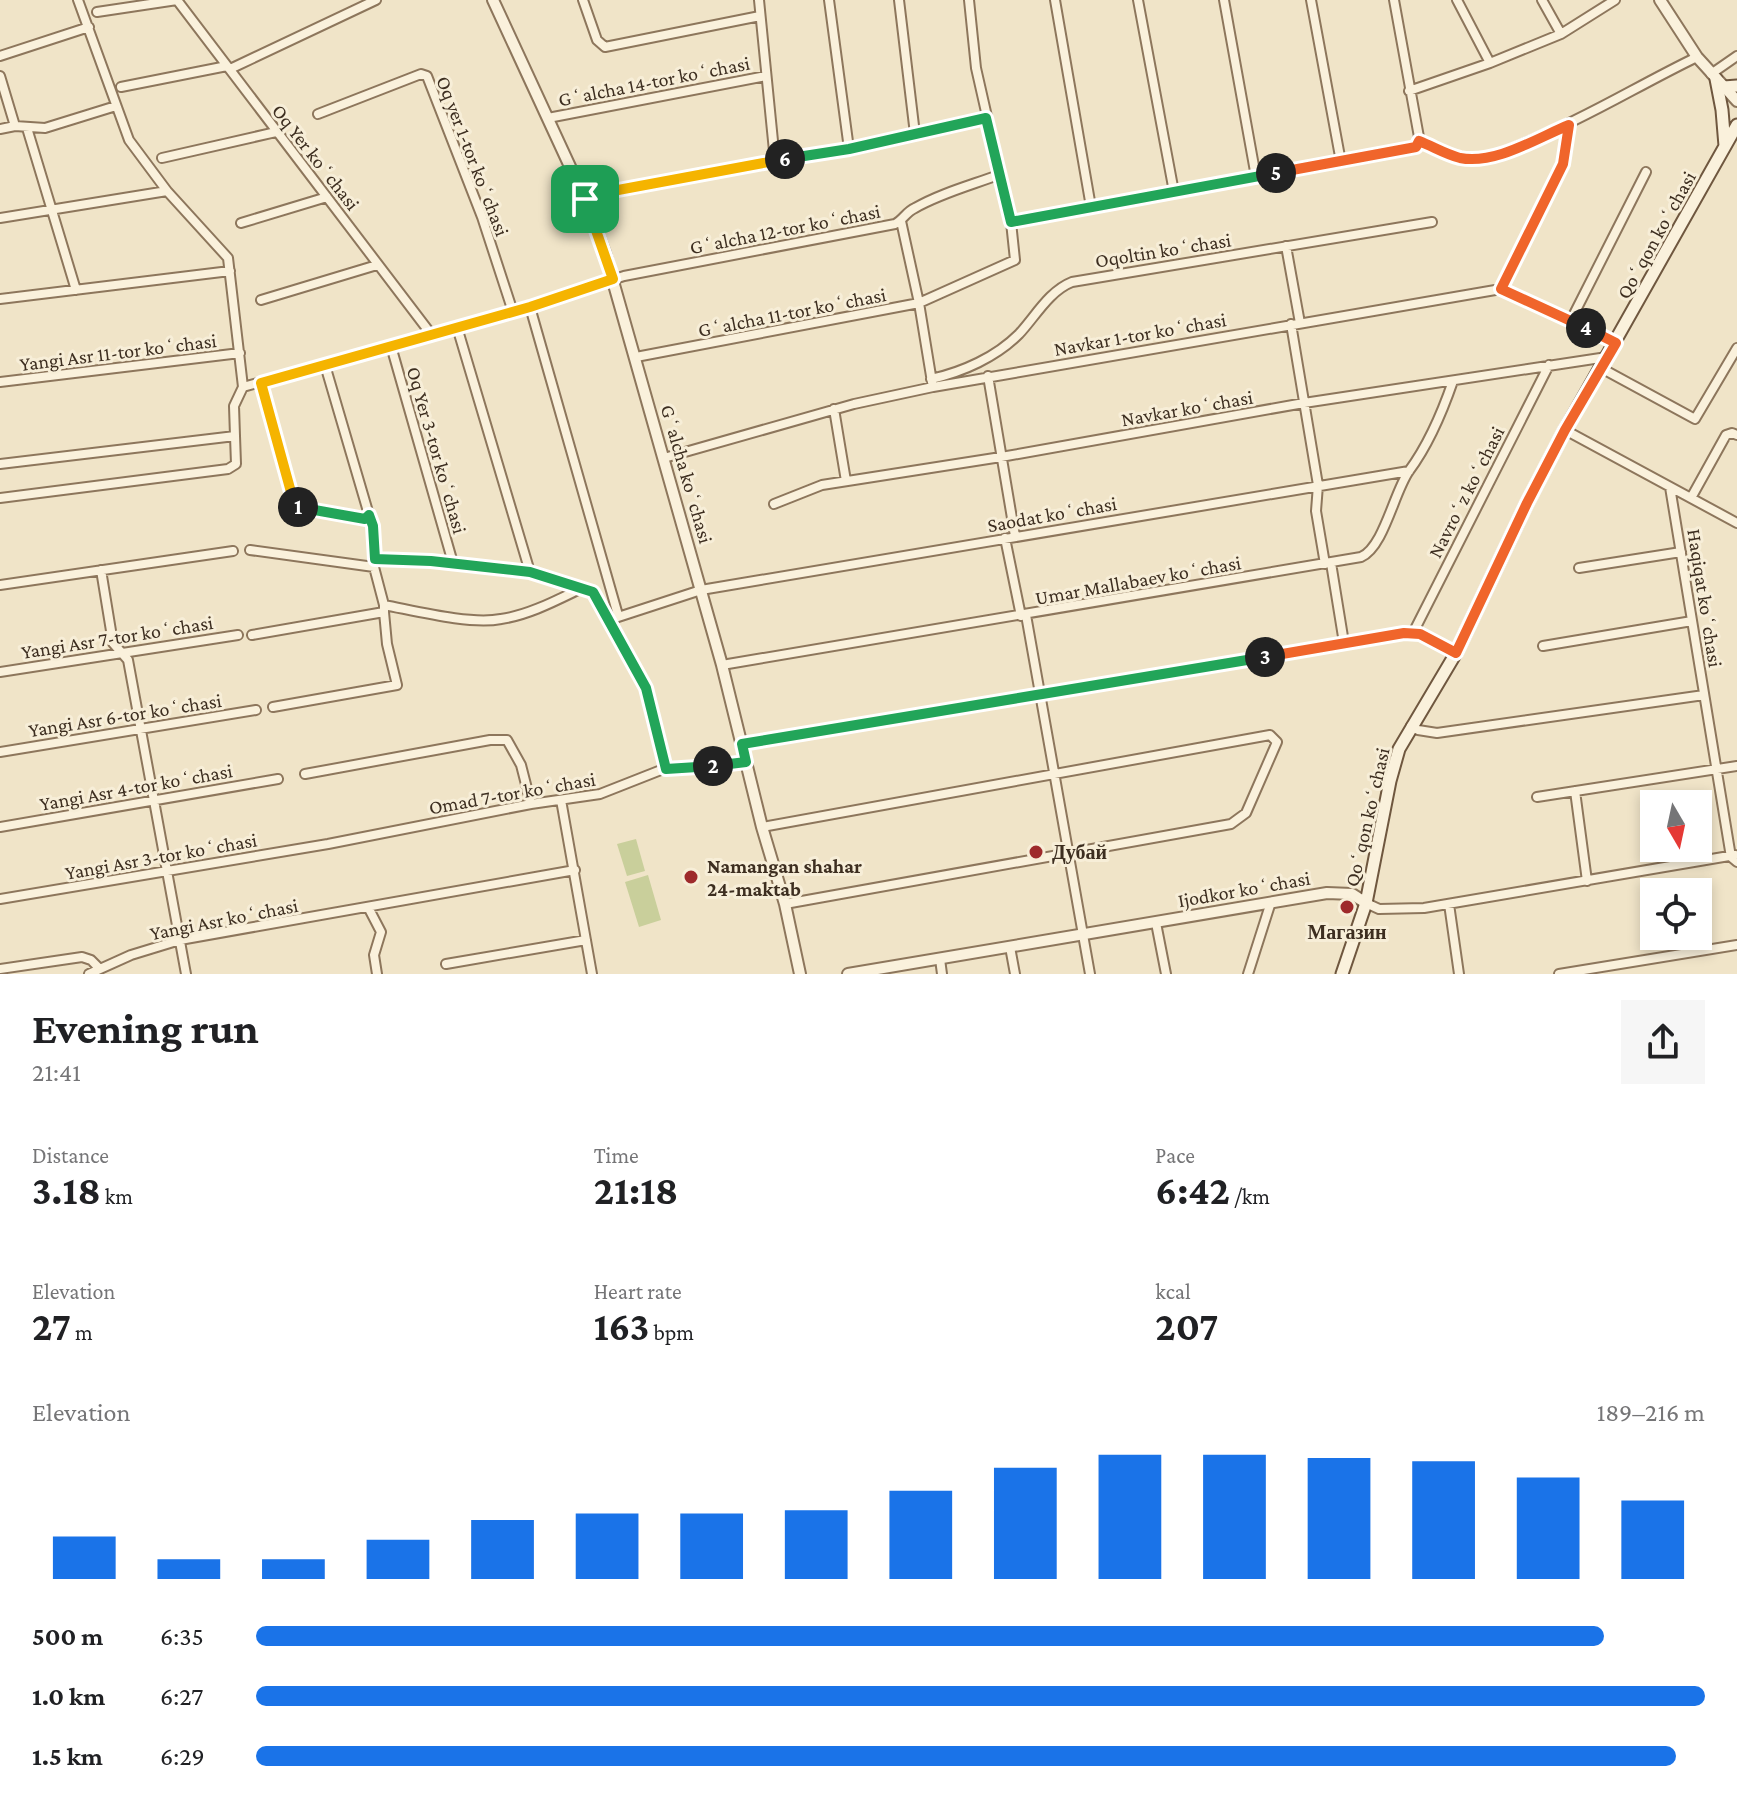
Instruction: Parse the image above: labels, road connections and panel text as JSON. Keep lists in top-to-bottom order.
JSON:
{
  "streets": {
    "main road": ["Qoʻqon koʻchasi"],
    "street": [
      "Gʻalcha 14-tor koʻchasi",
      "Oq yer 1-tor koʻchasi",
      "Oq Yer koʻchasi",
      "Gʻalcha 12-tor koʻchasi",
      "Oqoltin koʻchasi",
      "Gʻalcha 11-tor koʻchasi",
      "Navkar 1-tor koʻchasi",
      "Yangi Asr 11-tor koʻchasi",
      "Navkar koʻchasi",
      "Oq Yer 3-tor koʻchasi",
      "Gʻalcha koʻchasi",
      "Navroʻz koʻchasi",
      "Saodat koʻchasi",
      "Umar Mallabaev koʻchasi",
      "Haqiqat koʻchasi",
      "Yangi Asr 7-tor koʻchasi",
      "Yangi Asr 6-tor koʻchasi",
      "Yangi Asr 4-tor koʻchasi",
      "Omad 7-tor koʻchasi",
      "Yangi Asr 3-tor koʻchasi",
      "Ijodkor koʻchasi",
      "Yangi Asr koʻchasi"
    ]
  },
  "crossings": [
    ["Gʻalcha 14-tor koʻchasi", "Gʻalcha koʻchasi"],
    ["Gʻalcha 12-tor koʻchasi", "Gʻalcha koʻchasi"],
    ["Qoʻqon koʻchasi", "Navkar koʻchasi"],
    ["Qoʻqon koʻchasi", "Ijodkor koʻchasi"],
    ["Oqoltin koʻchasi", "Navkar 1-tor koʻchasi"],
    ["Gʻalcha 11-tor koʻchasi", "Gʻalcha koʻchasi"],
    ["Navkar 1-tor koʻchasi", "Gʻalcha koʻchasi"],
    ["Navkar koʻchasi", "Navroʻz koʻchasi"],
    ["Navkar koʻchasi", "Umar Mallabaev koʻchasi"],
    ["Gʻalcha koʻchasi", "Saodat koʻchasi"],
    ["Gʻalcha koʻchasi", "Umar Mallabaev koʻchasi"],
    ["Gʻalcha koʻchasi", "Omad 7-tor koʻchasi"],
    ["Saodat koʻchasi", "Umar Mallabaev koʻchasi"],
    ["Haqiqat koʻchasi", "Ijodkor koʻchasi"],
    ["Omad 7-tor koʻchasi", "Yangi Asr 3-tor koʻchasi"]
  ],
  "places": ["Дубай", "Namangan shahar 24-maktab", "Магазин"],
  "north": "bottom",
  "page": {
    "pins": [
      "6",
      "5",
      "4",
      "1",
      "3",
      "2"
    ],
    "heading": ["Evening run", "21:41"],
    "stats": [
      ["Distance", "3.18 km"],
      ["Time", "21:18"],
      ["Pace", "6:42 /km"],
      ["Elevation", "27 m"],
      ["Heart rate", "163 bpm"],
      ["kcal", "207"]
    ],
    "chart": ["Elevation", "189–216 m"],
    "list": [
      {
        "name": "500 m",
        "note": "6:35"
      },
      {
        "name": "1.0 km",
        "note": "6:27"
      },
      {
        "name": "1.5 km",
        "note": "6:29"
      }
    ]
  }
}
